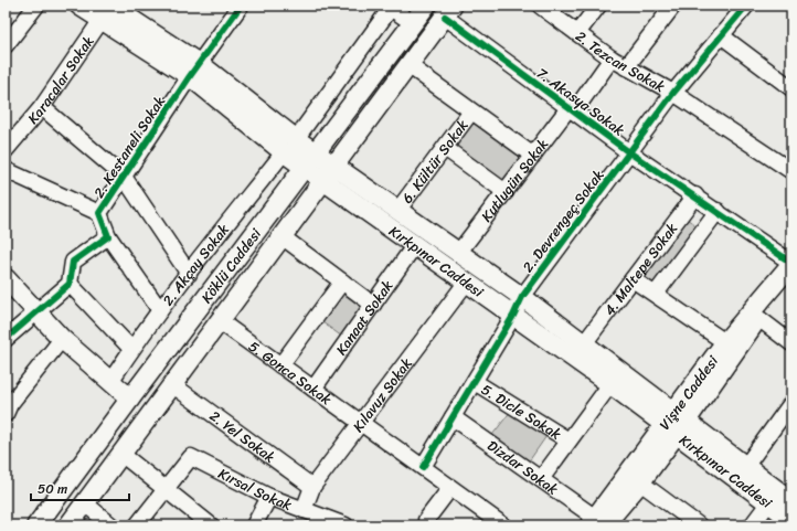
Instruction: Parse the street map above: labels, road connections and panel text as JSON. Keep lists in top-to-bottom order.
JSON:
{
  "streets": {
    "main road": ["Kırkpınar Caddesi", "Köklü Caddesi", "Vişne Caddesi"],
    "street": [
      "2. Tezcan Sokak",
      "Karacalar Sokak",
      "7. Akasya Sokak",
      "2. Kestaneli Sokak",
      "6. Kültür Sokak",
      "Kutlugün Sokak",
      "2. Devrengeç Sokak",
      "2. Akçay Sokak",
      "4. Maltepe Sokak",
      "Kanaat Sokak",
      "5. Gonca Sokak",
      "Kılavuz Sokak",
      "5. Dicle Sokak",
      "2. Yel Sokak",
      "Dizdar Sokak",
      "Kırsal Sokak"
    ]
  },
  "crossings": [
    ["2. Tezcan Sokak", "Kutlugün Sokak"],
    ["2. Tezcan Sokak", "2. Devrengeç Sokak"],
    ["Karacalar Sokak", "Kırkpınar Caddesi"],
    ["7. Akasya Sokak", "Kutlugün Sokak"],
    ["7. Akasya Sokak", "2. Devrengeç Sokak"],
    ["7. Akasya Sokak", "Köklü Caddesi"],
    ["7. Akasya Sokak", "4. Maltepe Sokak"],
    ["7. Akasya Sokak", "Vişne Caddesi"],
    ["2. Kestaneli Sokak", "Kırkpınar Caddesi"],
    ["2. Kestaneli Sokak", "2. Akçay Sokak"],
    ["6. Kültür Sokak", "Kutlugün Sokak"],
    ["6. Kültür Sokak", "Kırkpınar Caddesi"],
    ["6. Kültür Sokak", "Köklü Caddesi"],
    ["Kutlugün Sokak", "Kırkpınar Caddesi"],
    ["2. Devrengeç Sokak", "Kırkpınar Caddesi"],
    ["2. Devrengeç Sokak", "5. Gonca Sokak"],
    ["2. Devrengeç Sokak", "5. Dicle Sokak"],
    ["2. Devrengeç Sokak", "Dizdar Sokak"],
    ["Kırkpınar Caddesi", "2. Akçay Sokak"],
    ["Kırkpınar Caddesi", "Köklü Caddesi"],
    ["Kırkpınar Caddesi", "4. Maltepe Sokak"],
    ["Kırkpınar Caddesi", "Kanaat Sokak"],
    ["Kırkpınar Caddesi", "Vişne Caddesi"],
    ["Kırkpınar Caddesi", "Kılavuz Sokak"],
    ["Köklü Caddesi", "5. Gonca Sokak"],
    ["Köklü Caddesi", "2. Yel Sokak"],
    ["Kanaat Sokak", "5. Gonca Sokak"],
    ["5. Gonca Sokak", "Kılavuz Sokak"],
    ["Vişne Caddesi", "Dizdar Sokak"],
    ["Kılavuz Sokak", "2. Yel Sokak"],
    ["Kılavuz Sokak", "Kırsal Sokak"]
  ],
  "scale_bar": "50 m"
}
